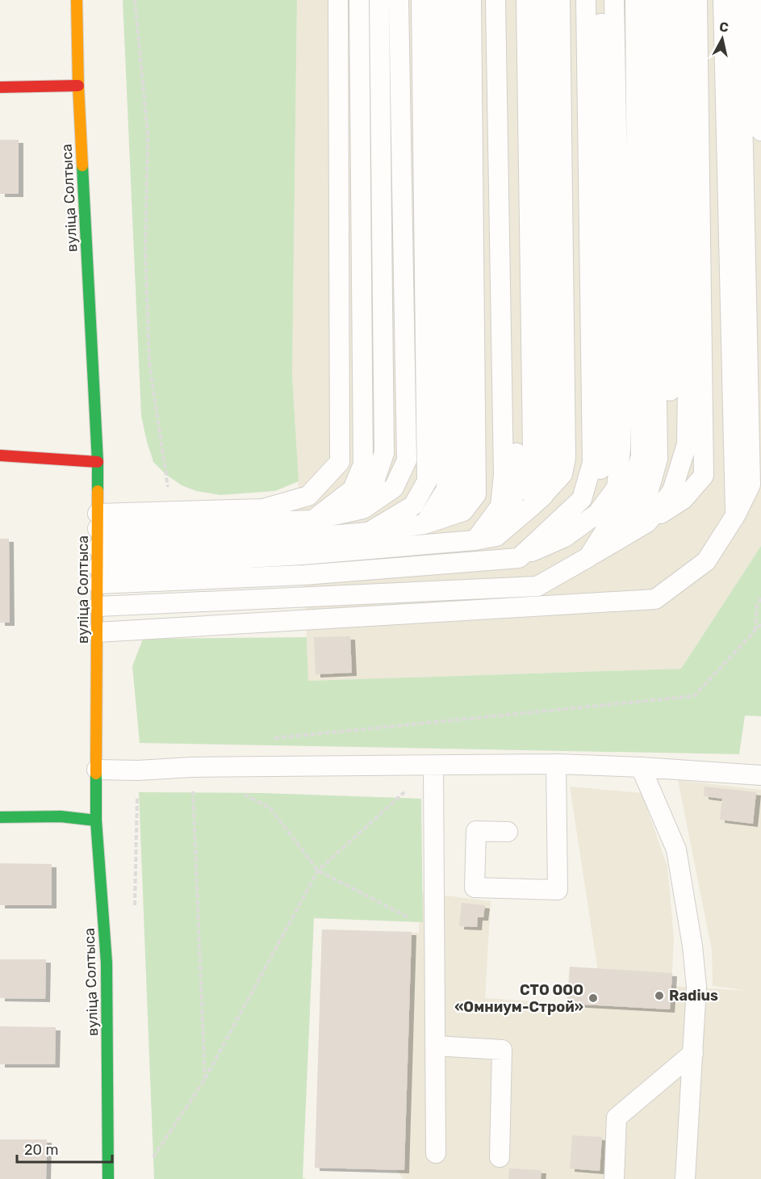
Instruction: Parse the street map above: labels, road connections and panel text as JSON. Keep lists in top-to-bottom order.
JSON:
{
  "streets": {
    "main road": ["вуліца Солтыса"]
  },
  "places": ["Radius", "СТО ООО «Омниум-Строй»"],
  "scale_bar": "20 m",
  "north": "top"
}
